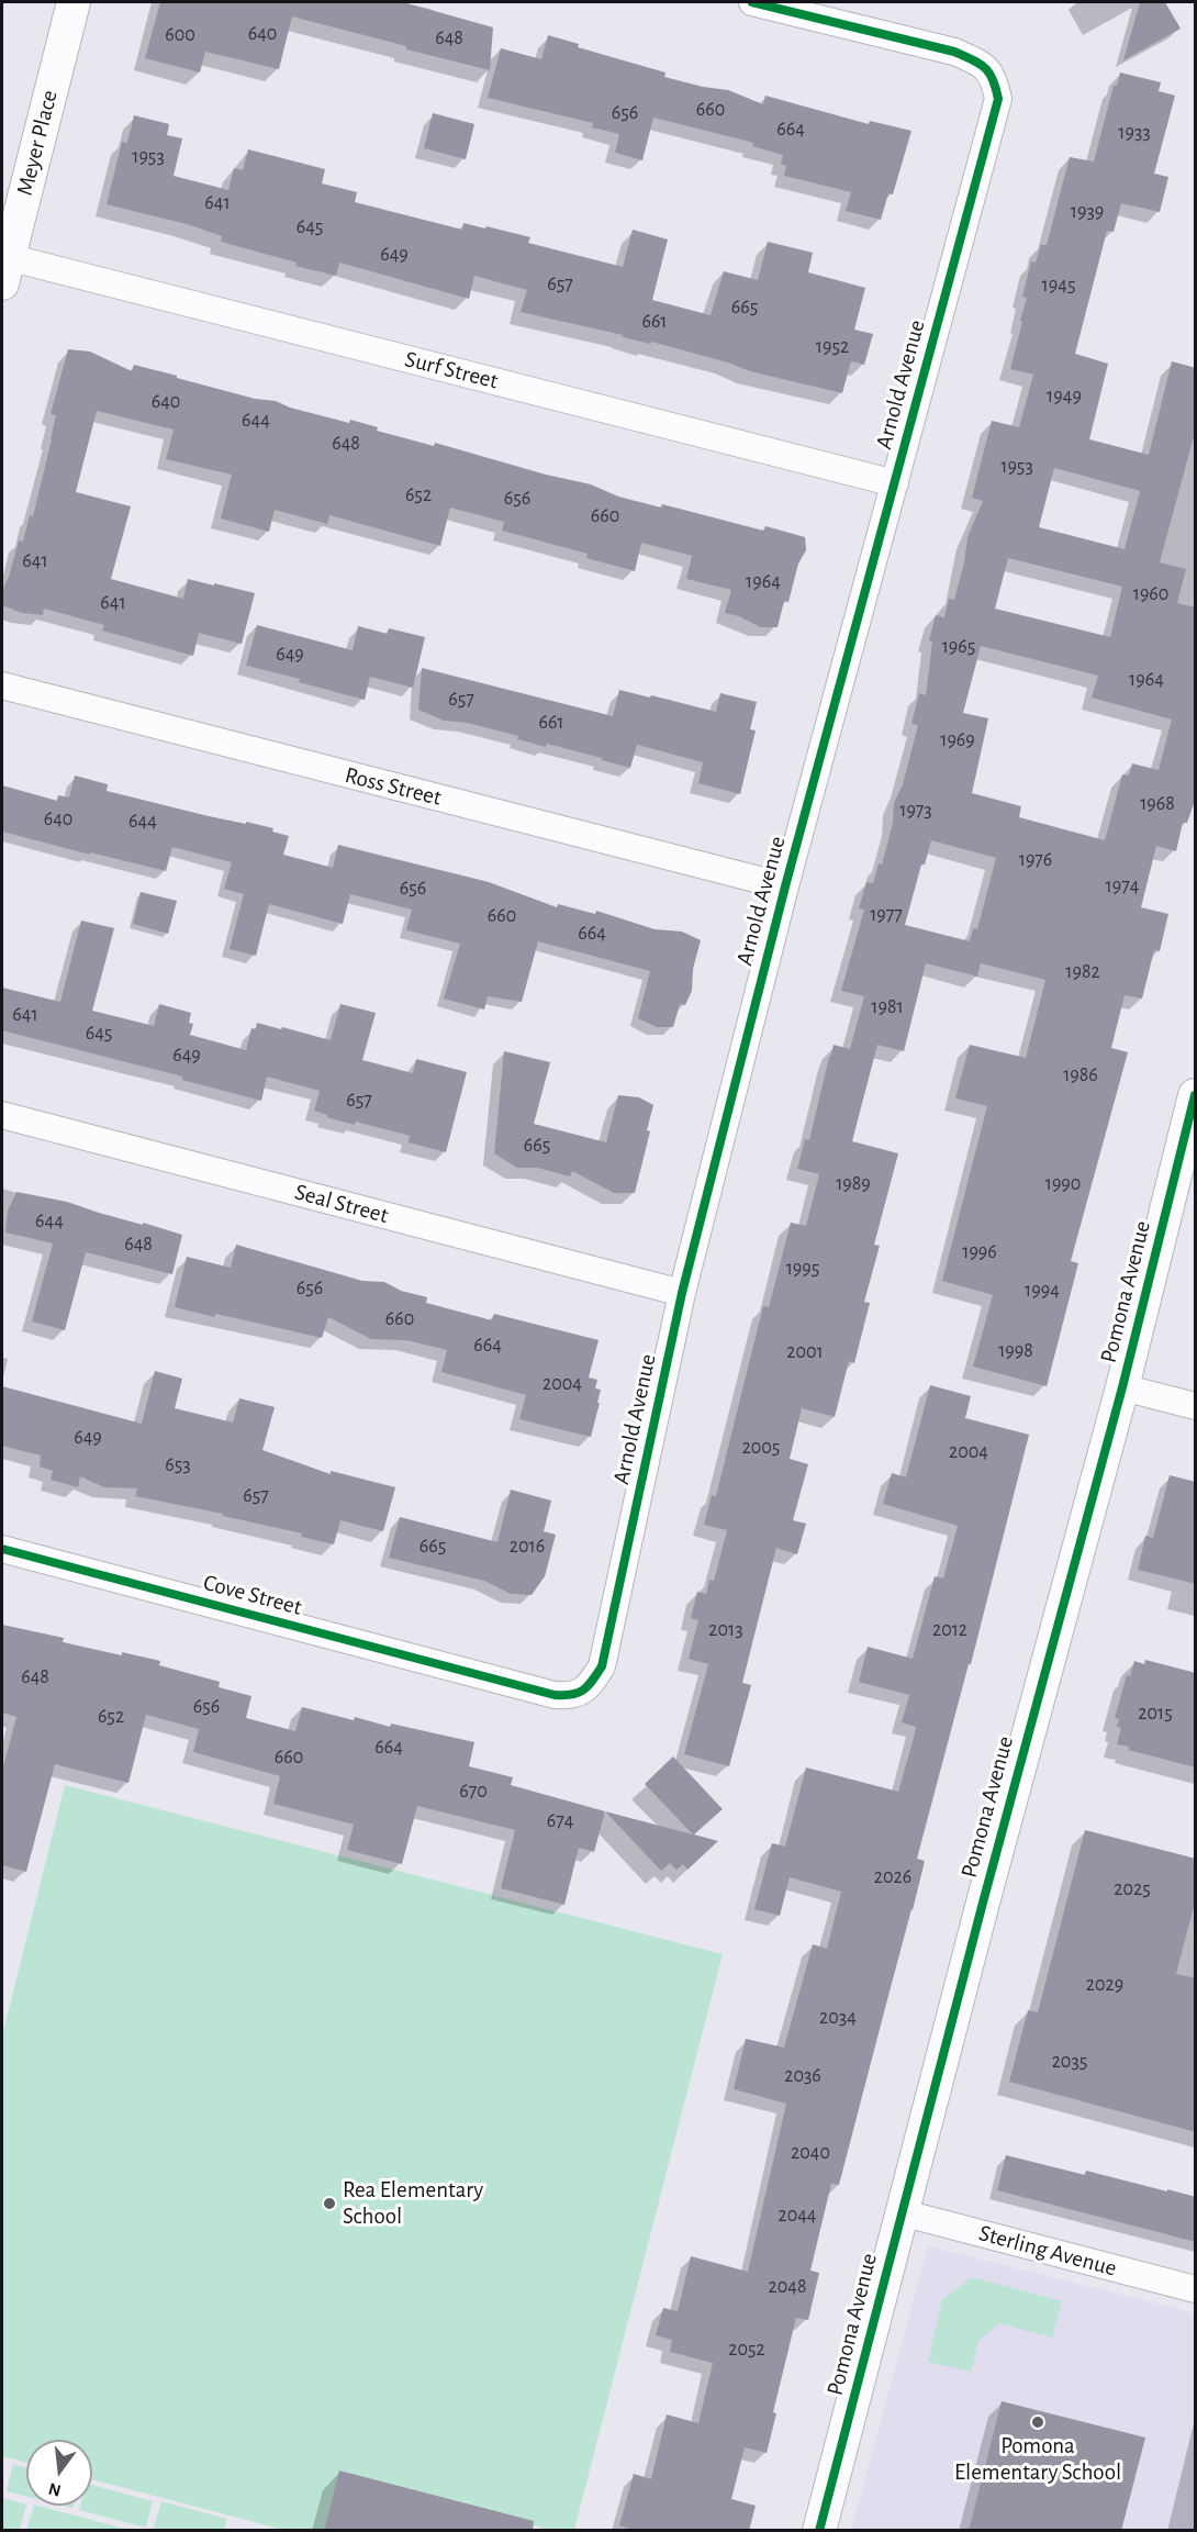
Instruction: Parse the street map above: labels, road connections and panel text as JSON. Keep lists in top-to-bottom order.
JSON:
{
  "streets": {
    "street": [
      "Meyer Place",
      "Surf Street",
      "Arnold Avenue",
      "Ross Street",
      "Seal Street",
      "Pomona Avenue",
      "Cove Street",
      "Sterling Avenue"
    ]
  },
  "crossings": [
    ["Meyer Place", "Surf Street"],
    ["Surf Street", "Arnold Avenue"],
    ["Arnold Avenue", "Ross Street"],
    ["Arnold Avenue", "Seal Street"],
    ["Arnold Avenue", "Cove Street"],
    ["Pomona Avenue", "Sterling Avenue"]
  ],
  "places": ["Rea Elementary School", "Pomona Elementary School"],
  "house_numbers": [
    "640",
    "600",
    "648",
    "660",
    "656",
    "664",
    "1933",
    "1953",
    "641",
    "1939",
    "645",
    "649",
    "657",
    "1945",
    "665",
    "661",
    "1952",
    "1949",
    "640",
    "644",
    "648",
    "1953",
    "652",
    "656",
    "660",
    "641",
    "1964",
    "1960",
    "641",
    "1965",
    "649",
    "1964",
    "657",
    "661",
    "1969",
    "1968",
    "1973",
    "640",
    "644",
    "1976",
    "1974",
    "656",
    "1977",
    "660",
    "664",
    "1982",
    "1981",
    "641",
    "645",
    "649",
    "1986",
    "657",
    "665",
    "1989",
    "1990",
    "644",
    "648",
    "1996",
    "1995",
    "656",
    "1994",
    "660",
    "664",
    "1998",
    "2001",
    "2004",
    "649",
    "2005",
    "2004",
    "653",
    "657",
    "665",
    "2016",
    "2013",
    "2012",
    "648",
    "656",
    "2015",
    "652",
    "664",
    "660",
    "670",
    "674",
    "2026",
    "2025",
    "2029",
    "2034",
    "2035",
    "2036",
    "2040",
    "2044",
    "2048",
    "2052"
  ],
  "north": "bottom"
}
